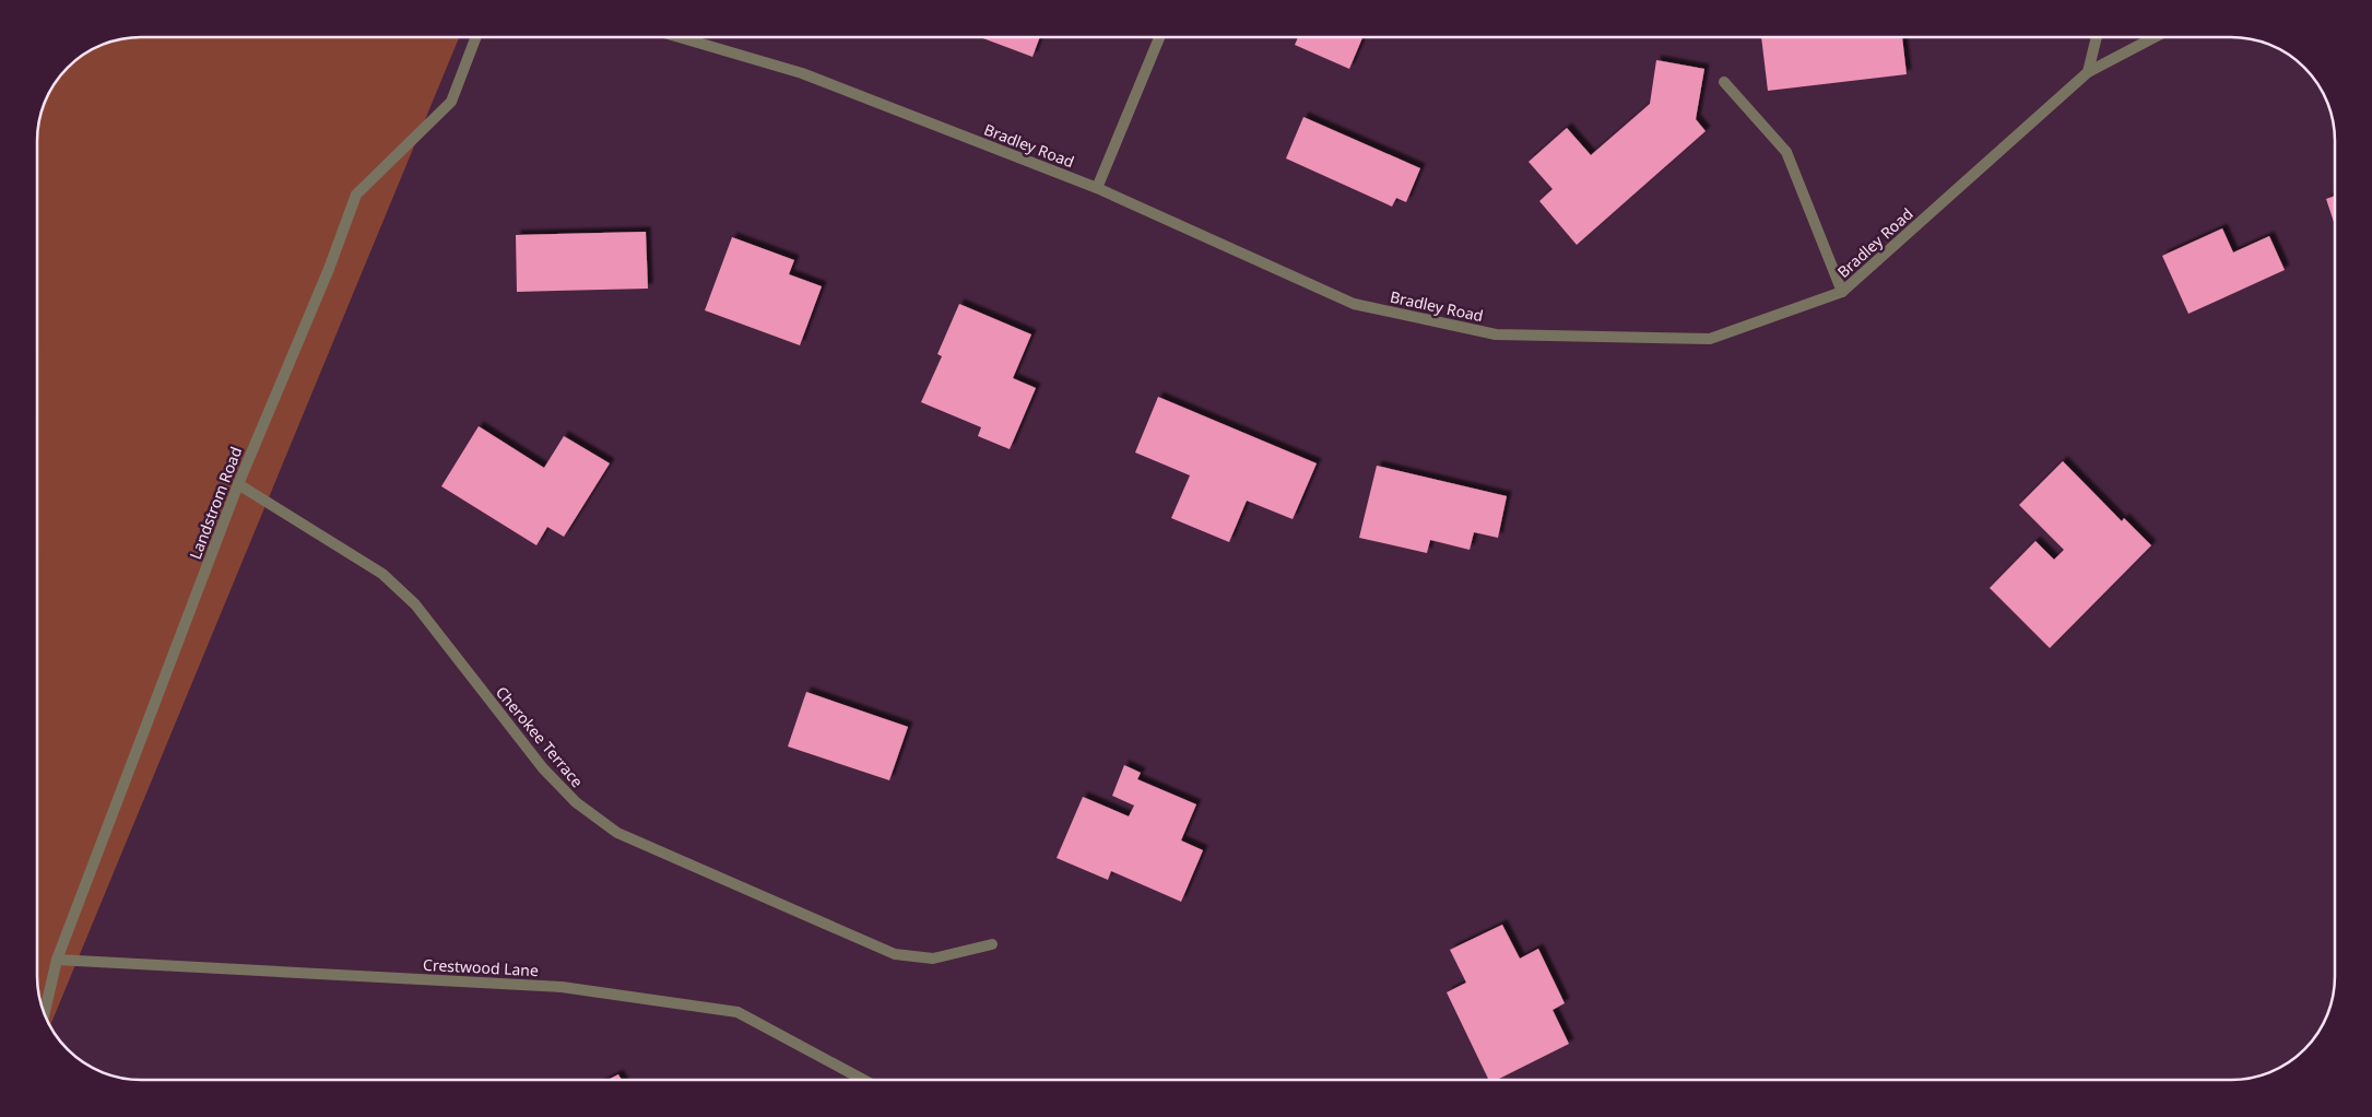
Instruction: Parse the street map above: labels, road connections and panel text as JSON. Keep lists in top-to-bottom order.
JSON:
{
  "streets": {
    "street": [
      "Bradley Road",
      "Landstrom Road",
      "Cherokee Terrace",
      "Crestwood Lane"
    ]
  },
  "crossings": [
    ["Landstrom Road", "Cherokee Terrace"],
    ["Landstrom Road", "Crestwood Lane"]
  ]
}
